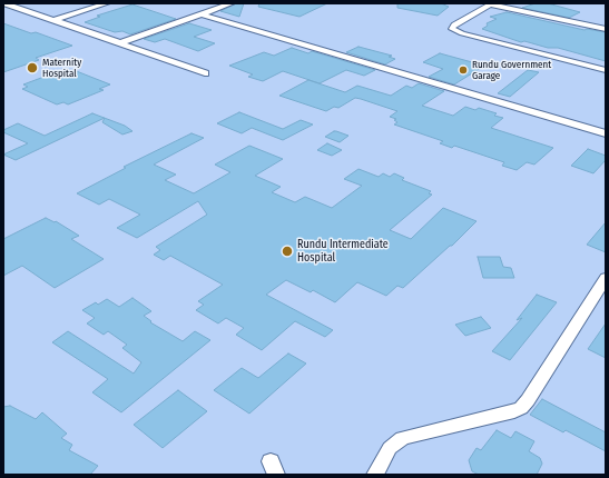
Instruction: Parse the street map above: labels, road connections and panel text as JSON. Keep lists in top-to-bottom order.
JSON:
{
  "places": ["Maternity Hospital", "Rundu Government Garage", "Rundu Intermediate Hospital"]
}
